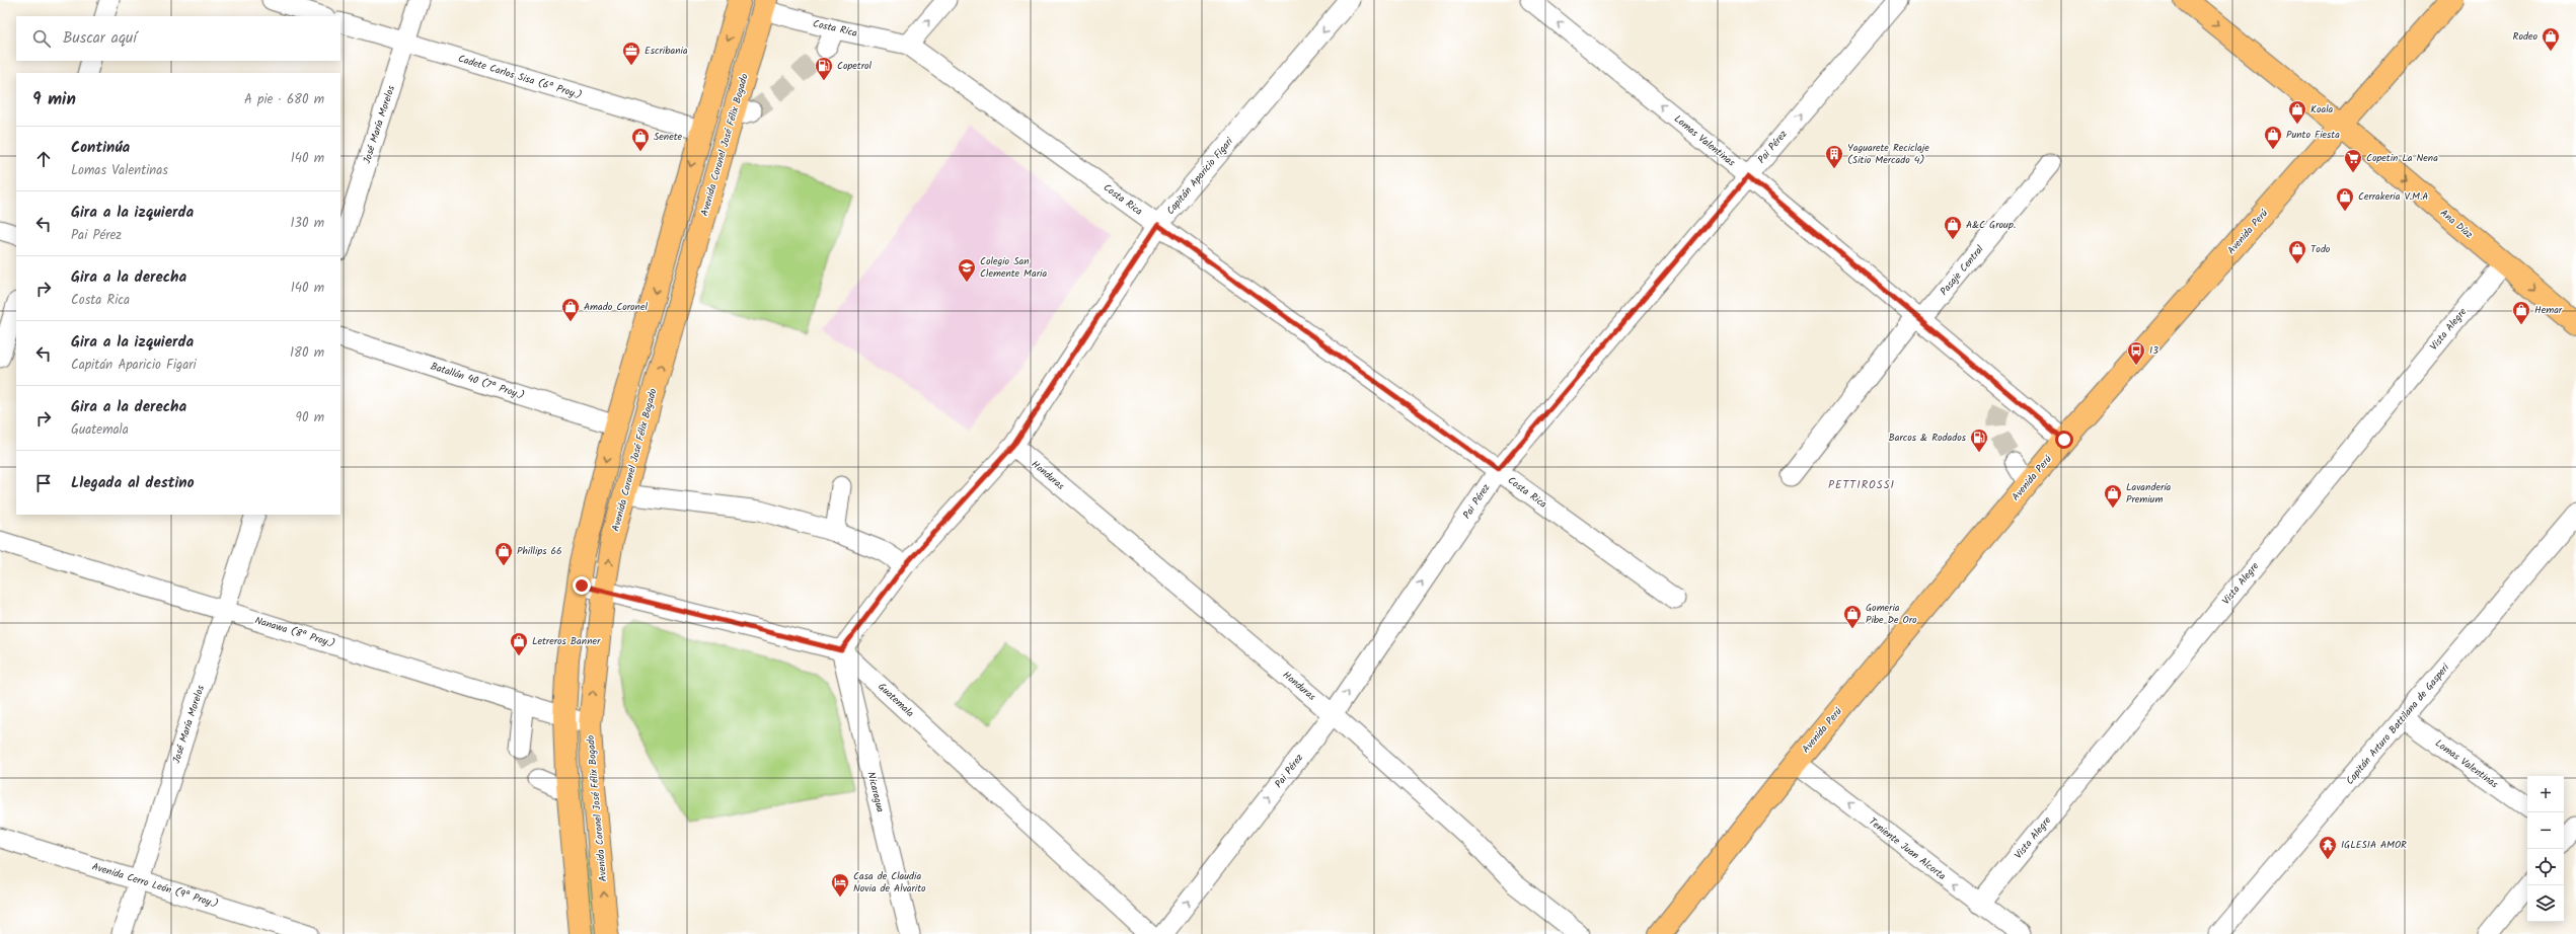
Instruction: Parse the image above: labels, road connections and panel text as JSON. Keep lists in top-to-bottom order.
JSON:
{
  "streets": {
    "main road": ["Avenida Coronel José Félix Bogado", "Ana Díaz", "Avenida Perú"],
    "street": [
      "Costa Rica",
      "Cadete Carlos Sisa (6ª Proy.)",
      "José María Morelos",
      "Lomas Valentinas",
      "Pai Pérez",
      "Capitán Aparicio Figari",
      "Pasaje Central",
      "Vista Alegre",
      "Batallón 40 (7ª Proy.)",
      "Honduras",
      "Nanawa (8ª Proy.)",
      "Guatemala",
      "Capitán Arturo Battilana de Gasperi",
      "Nicaragua",
      "Teniente Juan Alcorta",
      "Avenida Cerro León (9ª Proy.)"
    ]
  },
  "crossings": [
    ["Costa Rica", "Avenida Coronel José Félix Bogado"],
    ["Costa Rica", "Pai Pérez"],
    ["Costa Rica", "Capitán Aparicio Figari"],
    ["Cadete Carlos Sisa (6ª Proy.)", "José María Morelos"],
    ["José María Morelos", "Nanawa (8ª Proy.)"],
    ["José María Morelos", "Avenida Cerro León (9ª Proy.)"],
    ["Lomas Valentinas", "Pai Pérez"],
    ["Lomas Valentinas", "Avenida Perú"],
    ["Lomas Valentinas", "Pasaje Central"],
    ["Lomas Valentinas", "Capitán Arturo Battilana de Gasperi"],
    ["Avenida Coronel José Félix Bogado", "Nanawa (8ª Proy.)"],
    ["Avenida Coronel José Félix Bogado", "Guatemala"],
    ["Pai Pérez", "Honduras"],
    ["Capitán Aparicio Figari", "Honduras"],
    ["Capitán Aparicio Figari", "Guatemala"],
    ["Capitán Aparicio Figari", "Nicaragua"],
    ["Ana Díaz", "Avenida Perú"],
    ["Ana Díaz", "Vista Alegre"],
    ["Avenida Perú", "Teniente Juan Alcorta"],
    ["Vista Alegre", "Teniente Juan Alcorta"],
    ["Guatemala", "Nicaragua"]
  ],
  "one_way": [
    "Pai Pérez",
    "Capitán Aparicio Figari",
    "Ana Díaz",
    "Teniente Juan Alcorta"
  ],
  "districts": ["PETTIROSSI"],
  "places": {
    "shop": [
      "Rodeo",
      "Koala",
      "Punto Fiesta",
      "Senete",
      "Cerrakeria V.M.A",
      "A&C Group.",
      "Todo",
      "Amado Coronel",
      "Hemar",
      "Lavandería Premium",
      "Phillips 66",
      "Gomeria Pibe De Oro",
      "Letreros Banner"
    ],
    "office": ["Escribania"],
    "fuel station": ["Copetrol", "Barcos & Rodados"],
    "building": ["Yaguarete Reciclaje (Sitio Mercado 4)"],
    "supermarket": ["Copetin La Nena"],
    "school or university": ["Colegio San Clemente Maria"],
    "bus stop": ["13"],
    "temple": ["IGLESIA AMOR"],
    "hotel": ["Casa de Claudia Novia de Alvarito"]
  },
  "page": {
    "search": "Buscar aquí",
    "heading": ["9 min", "A pie · 680 m"],
    "list": [
      ["Continúa", "Lomas Valentinas", "140 m"],
      ["Gira a la izquierda", "Pai Pérez", "130 m"],
      ["Gira a la derecha", "Costa Rica", "140 m"],
      ["Gira a la izquierda", "Capitán Aparicio Figari", "180 m"],
      ["Gira a la derecha", "Guatemala", "90 m"],
      "Llegada al destino"
    ],
    "map_buttons": ["+", "−"]
  }
}
